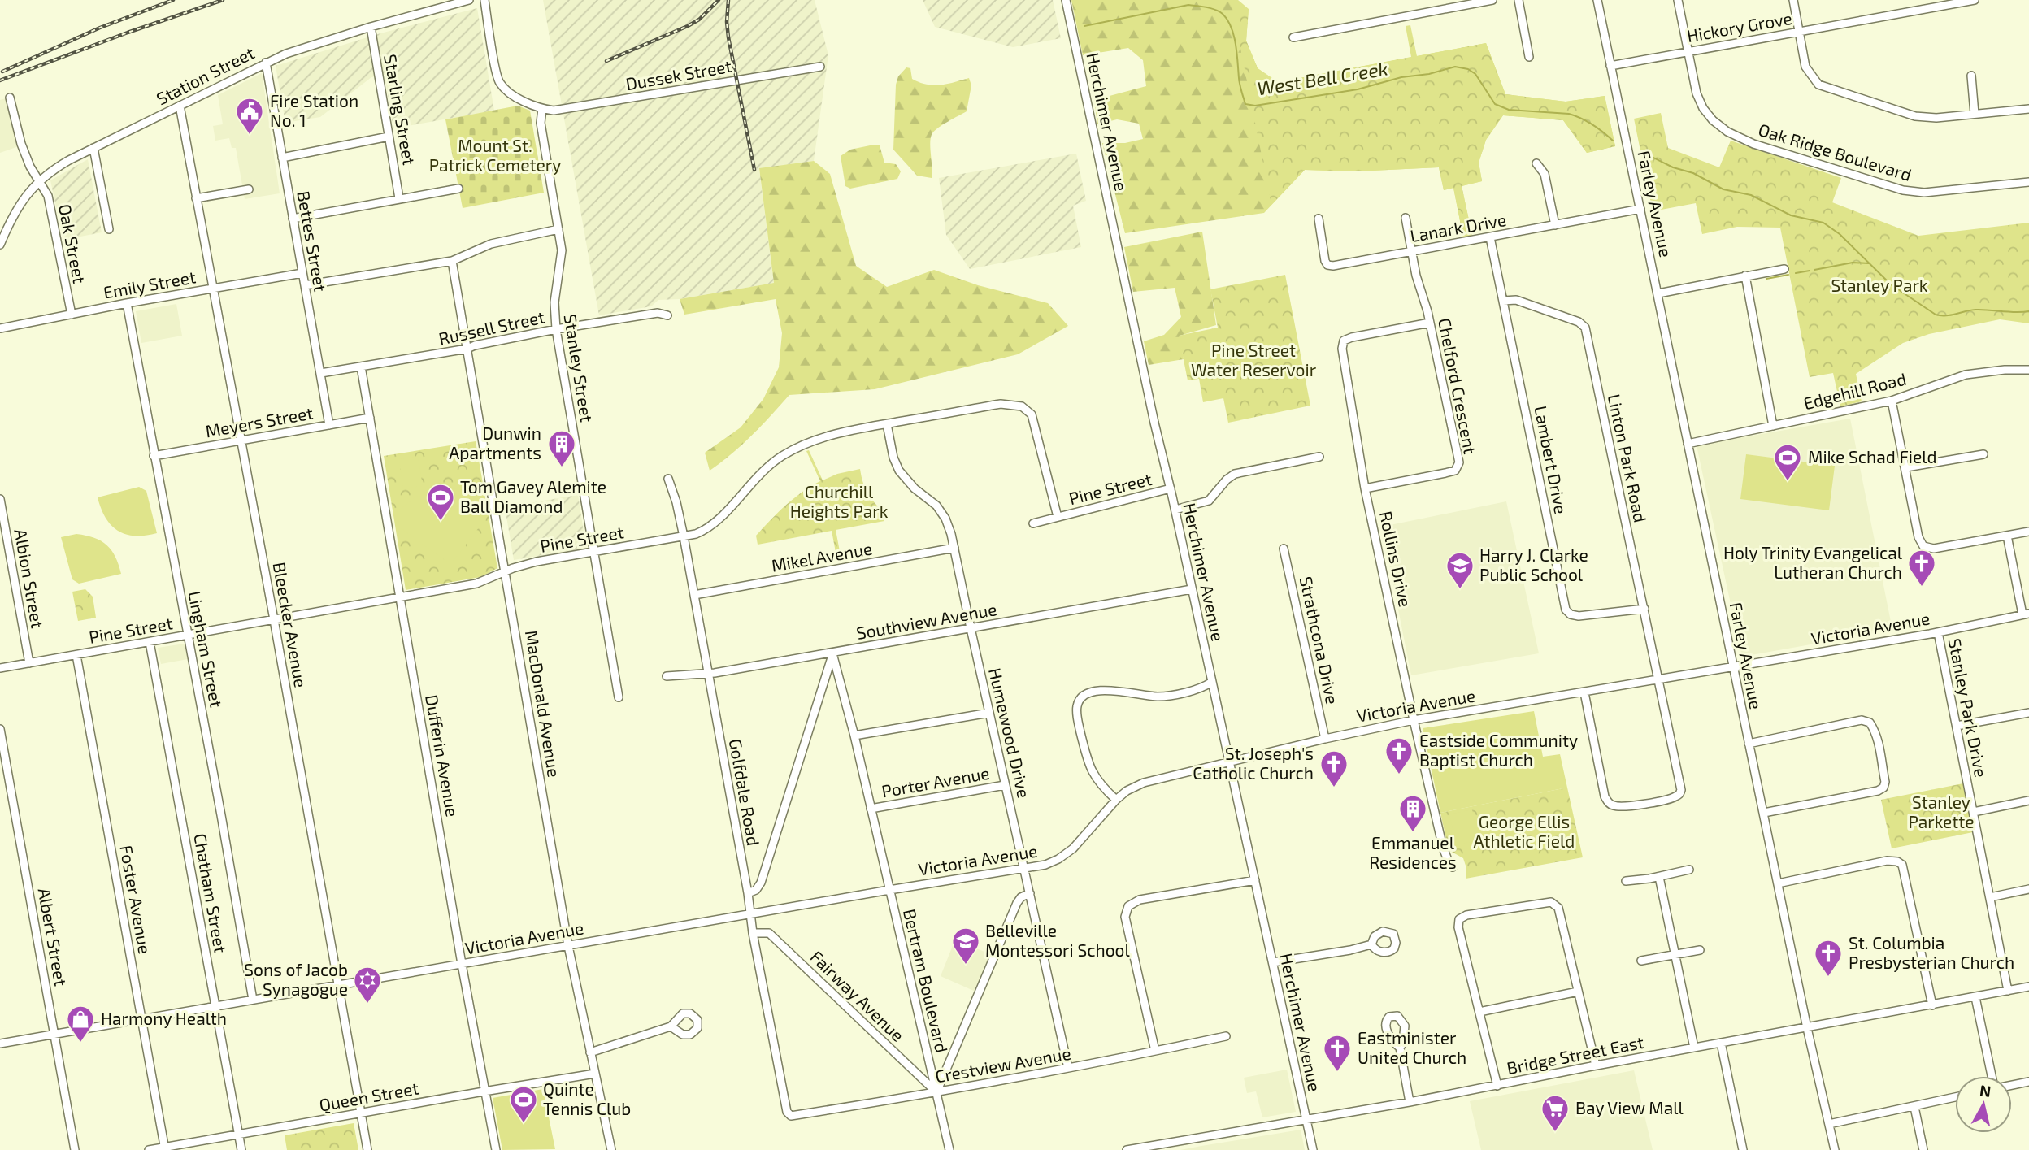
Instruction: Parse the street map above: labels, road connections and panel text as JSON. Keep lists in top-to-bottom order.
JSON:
{
  "streets": {
    "street": [
      "Hickory Grove",
      "Dussek Street",
      "Station Street",
      "Starling Street",
      "Herchimer Avenue",
      "Oak Ridge Boulevard",
      "Farley Avenue",
      "Lanark Drive",
      "Bettes Street",
      "Oak Street",
      "Emily Street",
      "Russell Street",
      "Stanley Street",
      "Chelford Crescent",
      "Edgehill Road",
      "Meyers Street",
      "Linton Park Road",
      "Lambert Drive",
      "Pine Street",
      "Mikel Avenue",
      "Rollins Drive",
      "Albion Street",
      "Southview Avenue",
      "Bleecker Avenue",
      "Victoria Avenue",
      "Strathcona Drive",
      "Lingham Street",
      "MacDonald Avenue",
      "Stanley Park Drive",
      "Humewood Drive",
      "Dufferin Avenue",
      "Porter Avenue",
      "Golfdale Road",
      "Chatham Street",
      "Foster Avenue",
      "Albert Street",
      "Bertram Boulevard",
      "Fairway Avenue",
      "Bridge Street East",
      "Crestview Avenue",
      "Queen Street"
    ]
  },
  "crossings": [
    ["Hickory Grove", "Oak Ridge Boulevard"],
    ["Hickory Grove", "Farley Avenue"],
    ["Dussek Street", "Stanley Street"],
    ["Station Street", "Starling Street"],
    ["Station Street", "Bettes Street"],
    ["Station Street", "Oak Street"],
    ["Station Street", "Bleecker Avenue"],
    ["Herchimer Avenue", "Pine Street"],
    ["Herchimer Avenue", "Southview Avenue"],
    ["Herchimer Avenue", "Victoria Avenue"],
    ["Herchimer Avenue", "Bridge Street East"],
    ["Farley Avenue", "Lanark Drive"],
    ["Farley Avenue", "Edgehill Road"],
    ["Farley Avenue", "Victoria Avenue"],
    ["Farley Avenue", "Bridge Street East"],
    ["Lanark Drive", "Chelford Crescent"],
    ["Lanark Drive", "Lambert Drive"],
    ["Bettes Street", "Emily Street"],
    ["Bettes Street", "Russell Street"],
    ["Bettes Street", "Meyers Street"],
    ["Oak Street", "Emily Street"],
    ["Emily Street", "Bleecker Avenue"],
    ["Emily Street", "Lingham Street"],
    ["Russell Street", "Stanley Street"],
    ["Russell Street", "MacDonald Avenue"],
    ["Russell Street", "Dufferin Avenue"],
    ["Stanley Street", "Pine Street"],
    ["Chelford Crescent", "Rollins Drive"],
    ["Meyers Street", "Bleecker Avenue"],
    ["Meyers Street", "Lingham Street"],
    ["Meyers Street", "Dufferin Avenue"],
    ["Linton Park Road", "Lambert Drive"],
    ["Linton Park Road", "Victoria Avenue"],
    ["Pine Street", "Albion Street"],
    ["Pine Street", "Bleecker Avenue"],
    ["Pine Street", "Lingham Street"],
    ["Pine Street", "MacDonald Avenue"],
    ["Pine Street", "Humewood Drive"],
    ["Pine Street", "Dufferin Avenue"],
    ["Pine Street", "Golfdale Road"],
    ["Pine Street", "Chatham Street"],
    ["Pine Street", "Foster Avenue"],
    ["Mikel Avenue", "Humewood Drive"],
    ["Mikel Avenue", "Golfdale Road"],
    ["Rollins Drive", "Victoria Avenue"],
    ["Southview Avenue", "Humewood Drive"],
    ["Southview Avenue", "Golfdale Road"],
    ["Southview Avenue", "Bertram Boulevard"],
    ["Bleecker Avenue", "Victoria Avenue"],
    ["Bleecker Avenue", "Queen Street"],
    ["Victoria Avenue", "Strathcona Drive"],
    ["Victoria Avenue", "Lingham Street"],
    ["Victoria Avenue", "MacDonald Avenue"],
    ["Victoria Avenue", "Stanley Park Drive"],
    ["Victoria Avenue", "Humewood Drive"],
    ["Victoria Avenue", "Dufferin Avenue"],
    ["Victoria Avenue", "Golfdale Road"],
    ["Victoria Avenue", "Chatham Street"],
    ["Victoria Avenue", "Foster Avenue"],
    ["Victoria Avenue", "Albert Street"],
    ["Victoria Avenue", "Bertram Boulevard"],
    ["MacDonald Avenue", "Queen Street"],
    ["Stanley Park Drive", "Bridge Street East"],
    ["Humewood Drive", "Porter Avenue"],
    ["Humewood Drive", "Crestview Avenue"],
    ["Dufferin Avenue", "Queen Street"],
    ["Porter Avenue", "Bertram Boulevard"],
    ["Golfdale Road", "Fairway Avenue"],
    ["Golfdale Road", "Crestview Avenue"],
    ["Chatham Street", "Queen Street"],
    ["Foster Avenue", "Queen Street"],
    ["Bertram Boulevard", "Fairway Avenue"],
    ["Bertram Boulevard", "Crestview Avenue"],
    ["Fairway Avenue", "Crestview Avenue"]
  ],
  "water": ["West Bell Creek"],
  "parks": [
    "Mount St. Patrick Cemetery",
    "Stanley Park",
    "Pine Street Water Reservoir",
    "Churchill Heights Park",
    "Stanley Parkette",
    "George Ellis Athletic Field"
  ],
  "places": {
    "public building": ["Fire Station No. 1"],
    "building": ["Dunwin Apartments", "Emmanuel Residences"],
    "sports": ["Mike Schad Field", "Tom Gavey Alemite Ball Diamond", "Quinte Tennis Club"],
    "church": [
      "Holy Trinity Evangelical Lutheran Church",
      "Eastside Community Baptist Church",
      "St. Joseph's Catholic Church",
      "St. Columbia Presbysterian Church",
      "Eastminister United Church"
    ],
    "school or university": ["Harry J. Clarke Public School", "Belleville Montessori School"],
    "synagogue": ["Sons of Jacob Synagogue"],
    "shop": ["Harmony Health"],
    "supermarket": ["Bay View Mall"]
  },
  "north": "top"
}
